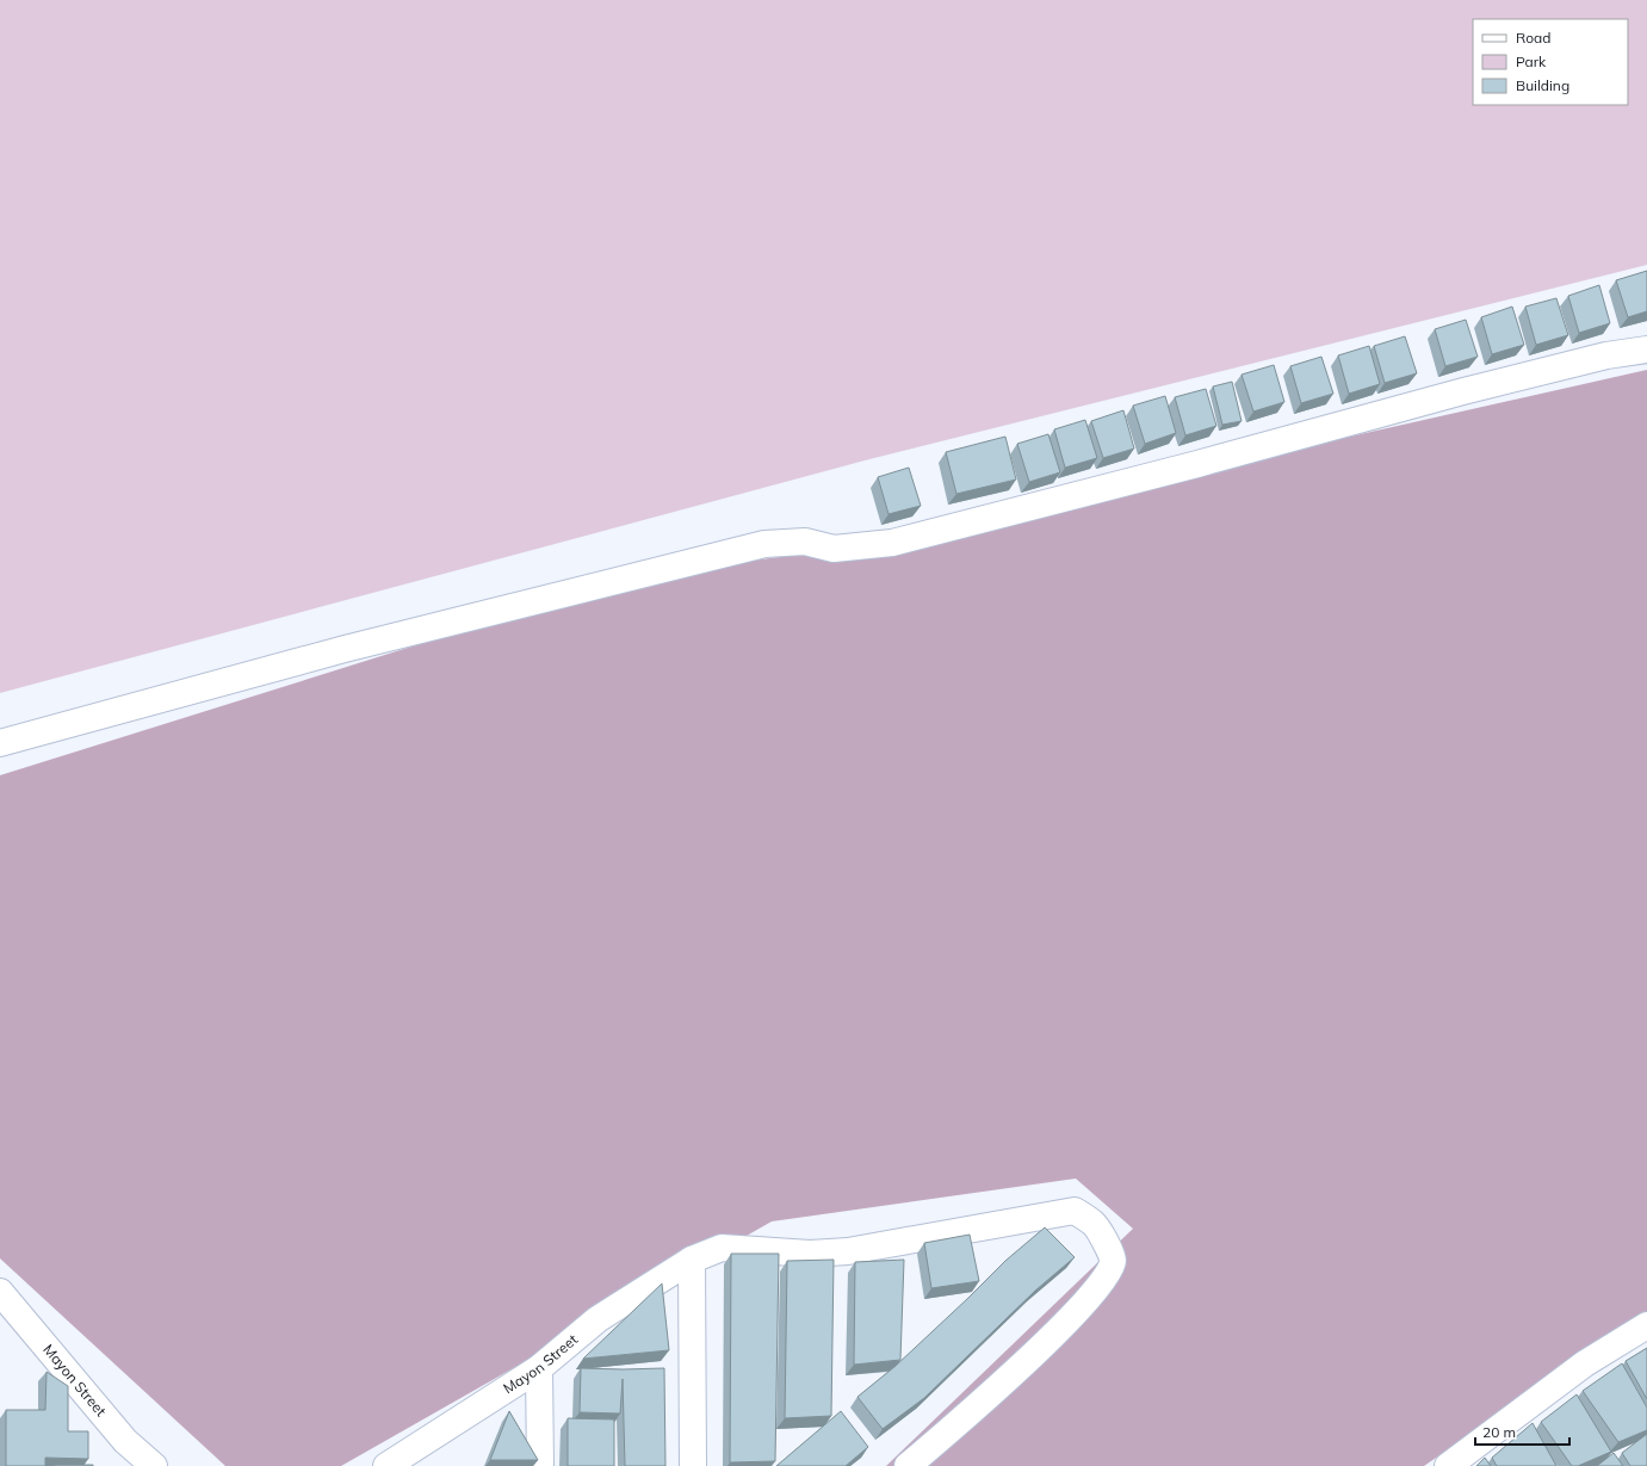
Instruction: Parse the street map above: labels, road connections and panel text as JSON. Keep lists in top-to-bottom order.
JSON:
{
  "streets": {
    "street": ["Mayon Street"]
  },
  "legend": ["Road", "Park", "Building"],
  "scale_bar": "20 m"
}
